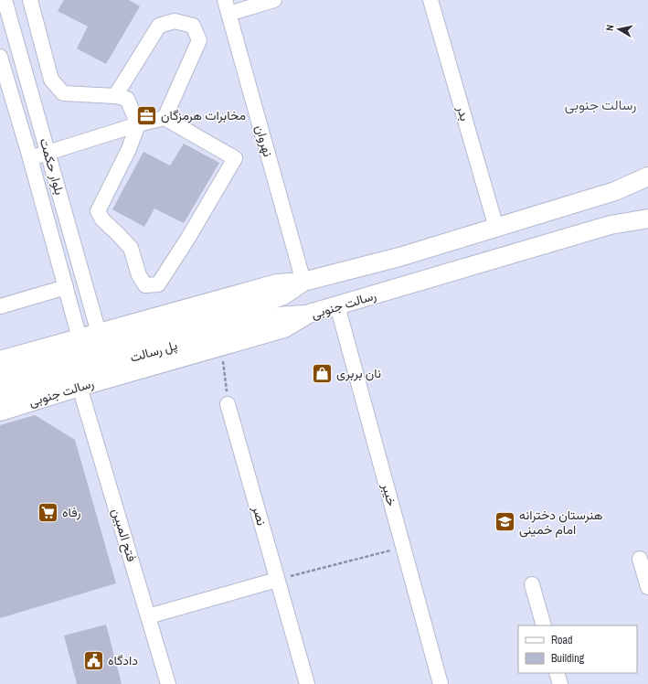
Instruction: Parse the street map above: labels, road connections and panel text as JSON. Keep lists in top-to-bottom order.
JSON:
{
  "streets": {
    "main road": ["رسالت جنوبی", "پل رسالت"],
    "street": [
      "بدر",
      "نهروان",
      "بلوار حکمت",
      "خیبر",
      "نصر",
      "فتح المبین"
    ]
  },
  "crossings": [
    ["نهروان", "پل رسالت"],
    ["رسالت جنوبی", "پل رسالت"],
    ["رسالت جنوبی", "خیبر"],
    ["رسالت جنوبی", "فتح المبین"]
  ],
  "districts": ["رسالت جنوبی"],
  "places": {
    "office": ["مخابرات هرمزگان"],
    "shop": ["نان بربری"],
    "supermarket": ["رفاه"],
    "school or university": ["هنرستان دخترانه امام خمینی"],
    "public building": ["دادگاه"]
  },
  "legend": ["Road", "Building"],
  "north": "left"
}
